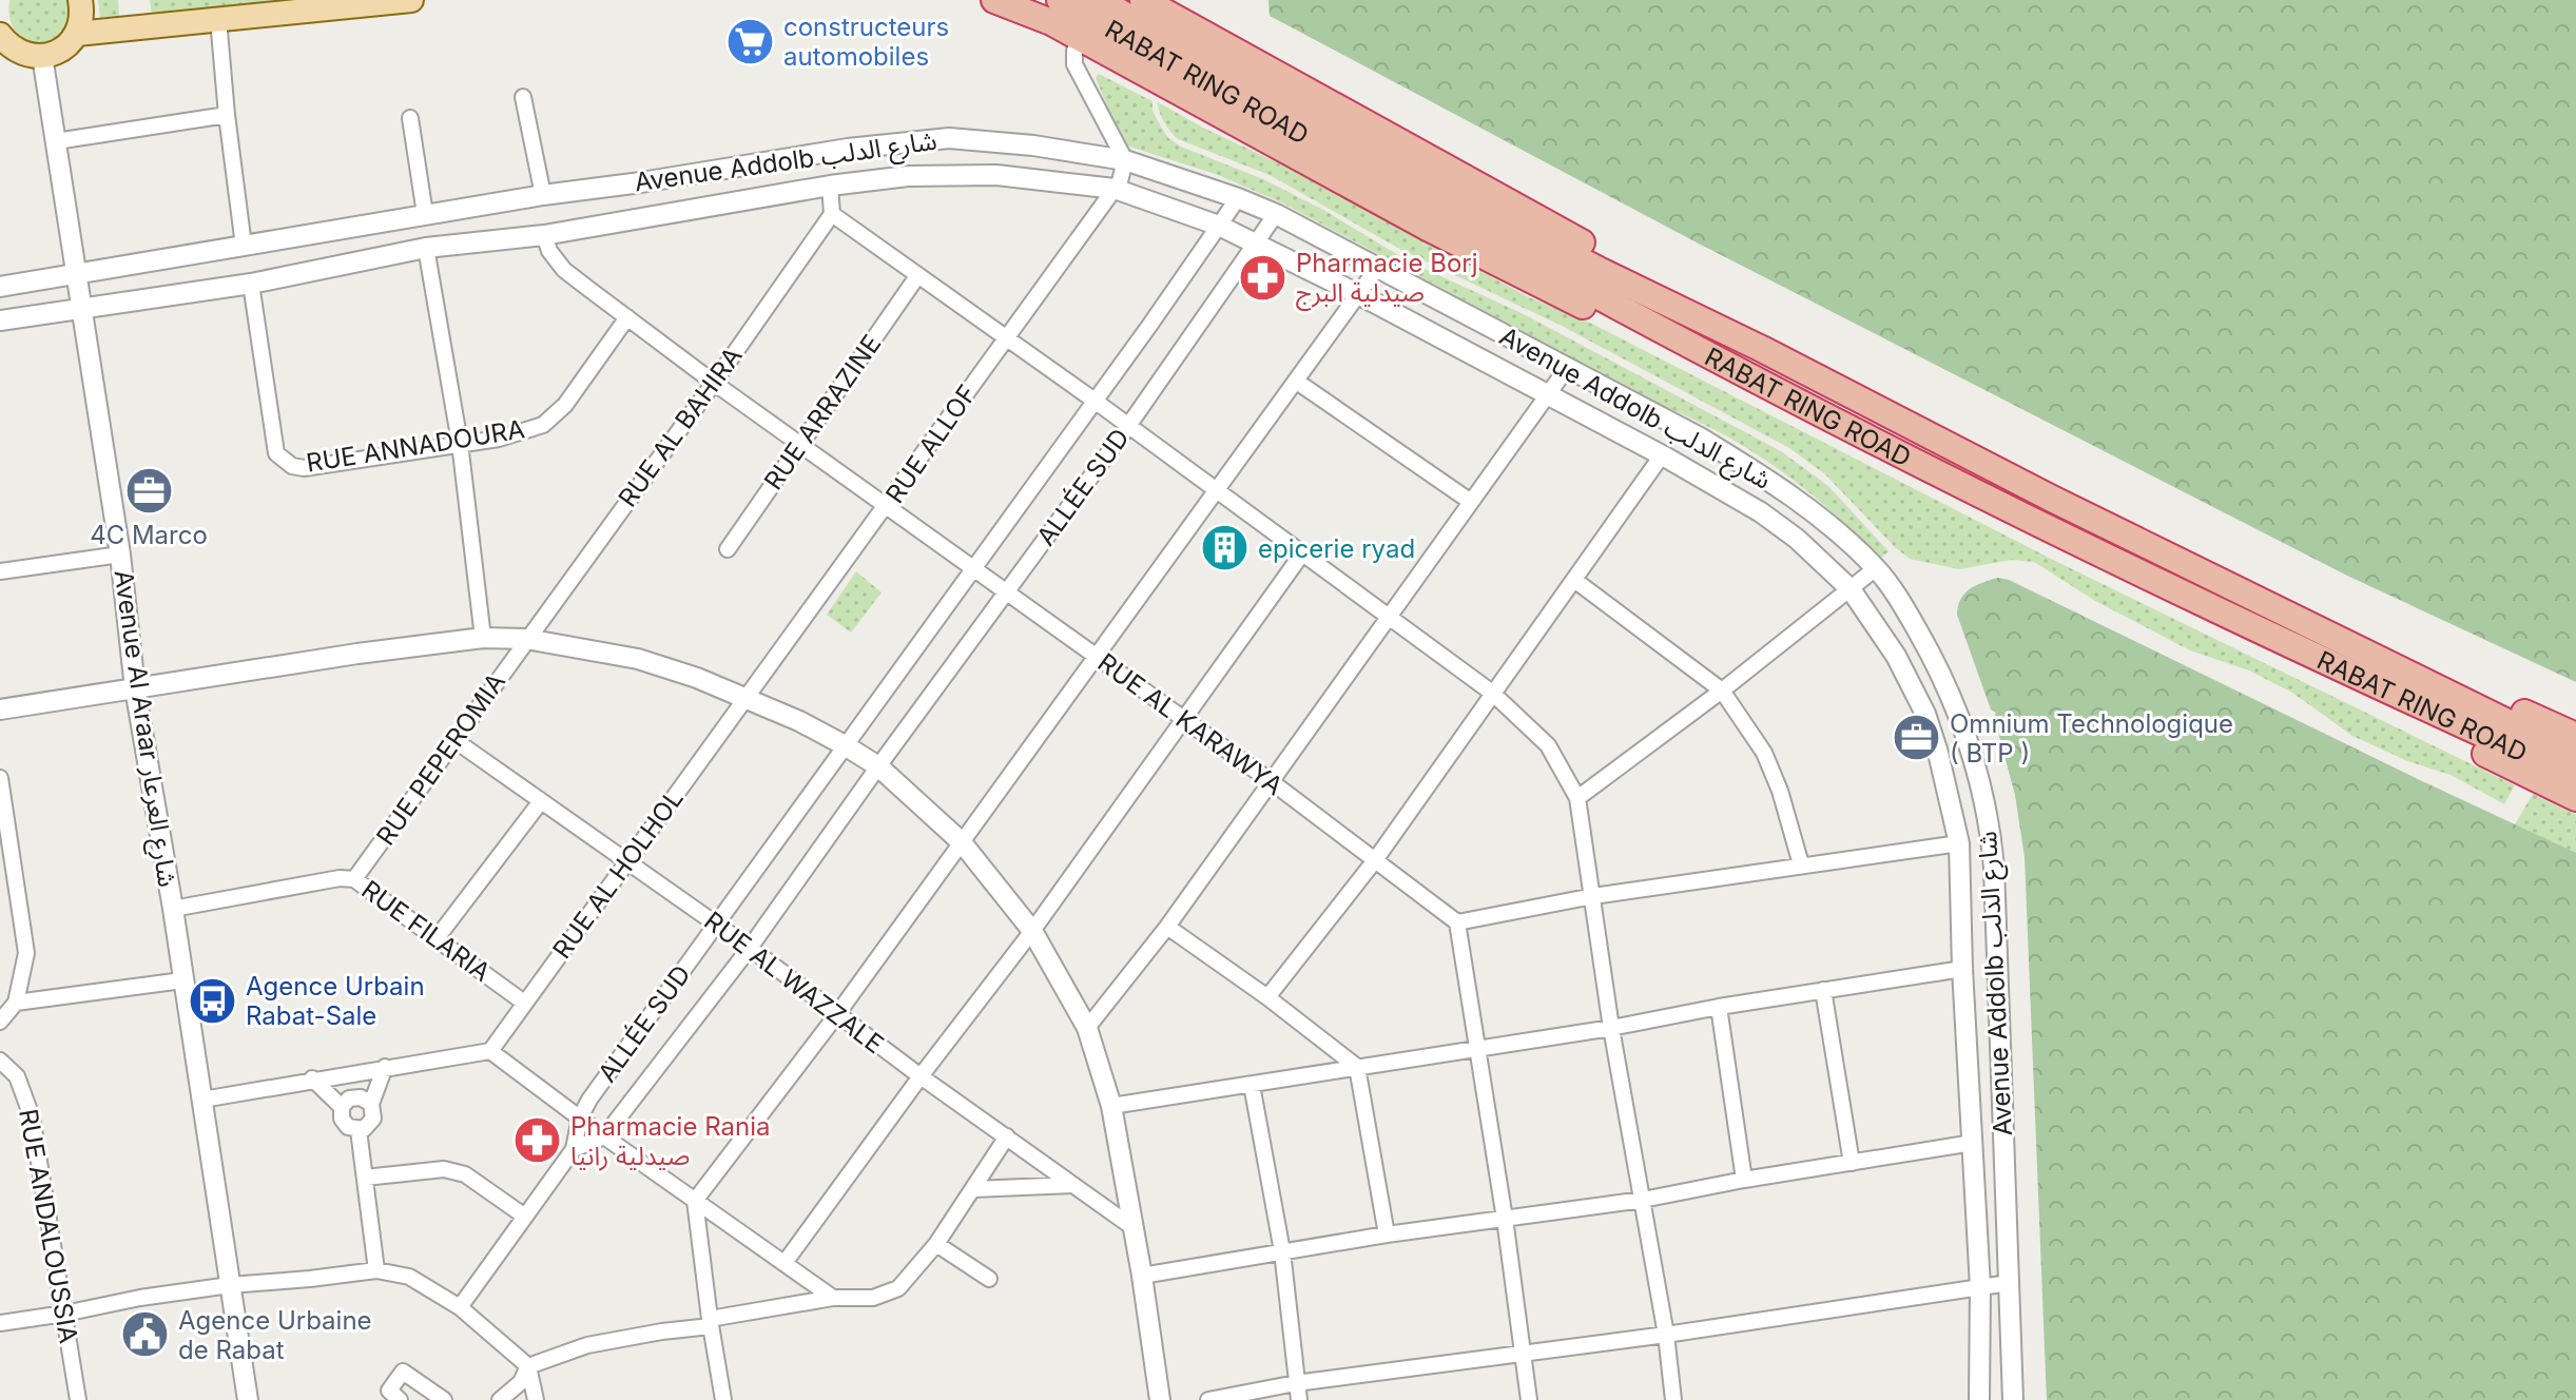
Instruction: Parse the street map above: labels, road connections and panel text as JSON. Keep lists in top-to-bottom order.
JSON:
{
  "streets": {
    "highway": ["RABAT RING ROAD"],
    "street": [
      "Avenue Addolb شارع الدلب",
      "RUE ARRAZINE",
      "RUE AL BAHIRA",
      "RUE ALLOF",
      "RUE ANNADOURA",
      "ALLÉE SUD",
      "RUE AL KARAWYA",
      "Avenue Al Araar شارع العرعار",
      "RUE PEPEROMIA",
      "RUE AL HOLHOL",
      "RUE FILARIA",
      "RUE AL WAZZALE",
      "RUE ANDALOUSSIA"
    ]
  },
  "crossings": [
    ["Avenue Addolb شارع الدلب", "RUE ALLOF"],
    ["Avenue Addolb شارع الدلب", "RUE ANNADOURA"],
    ["Avenue Addolb شارع الدلب", "ALLÉE SUD"],
    ["Avenue Addolb شارع الدلب", "RUE AL KARAWYA"],
    ["Avenue Addolb شارع الدلب", "Avenue Al Araar شارع العرعار"],
    ["RUE ARRAZINE", "RUE AL KARAWYA"],
    ["RUE AL BAHIRA", "RUE AL KARAWYA"],
    ["RUE AL BAHIRA", "RUE PEPEROMIA"],
    ["RUE ALLOF", "RUE AL KARAWYA"],
    ["RUE ALLOF", "RUE AL HOLHOL"],
    ["RUE ANNADOURA", "RUE AL KARAWYA"],
    ["ALLÉE SUD", "RUE AL KARAWYA"],
    ["ALLÉE SUD", "RUE AL WAZZALE"],
    ["Avenue Al Araar شارع العرعار", "RUE FILARIA"],
    ["RUE PEPEROMIA", "RUE FILARIA"],
    ["RUE PEPEROMIA", "RUE AL WAZZALE"],
    ["RUE AL HOLHOL", "RUE FILARIA"],
    ["RUE AL HOLHOL", "RUE AL WAZZALE"]
  ],
  "places": {
    "supermarket": ["constructeurs automobiles"],
    "pharmacy": ["Pharmacie Borj صيدلية البرج", "Pharmacie Rania صيدلية رانيا"],
    "office": ["4C Marco", "Omnium Technologique ( BTP )"],
    "building": ["epicerie ryad"],
    "bus stop": ["Agence Urbain Rabat-Sale"],
    "public building": ["Agence Urbaine de Rabat"]
  }
}
